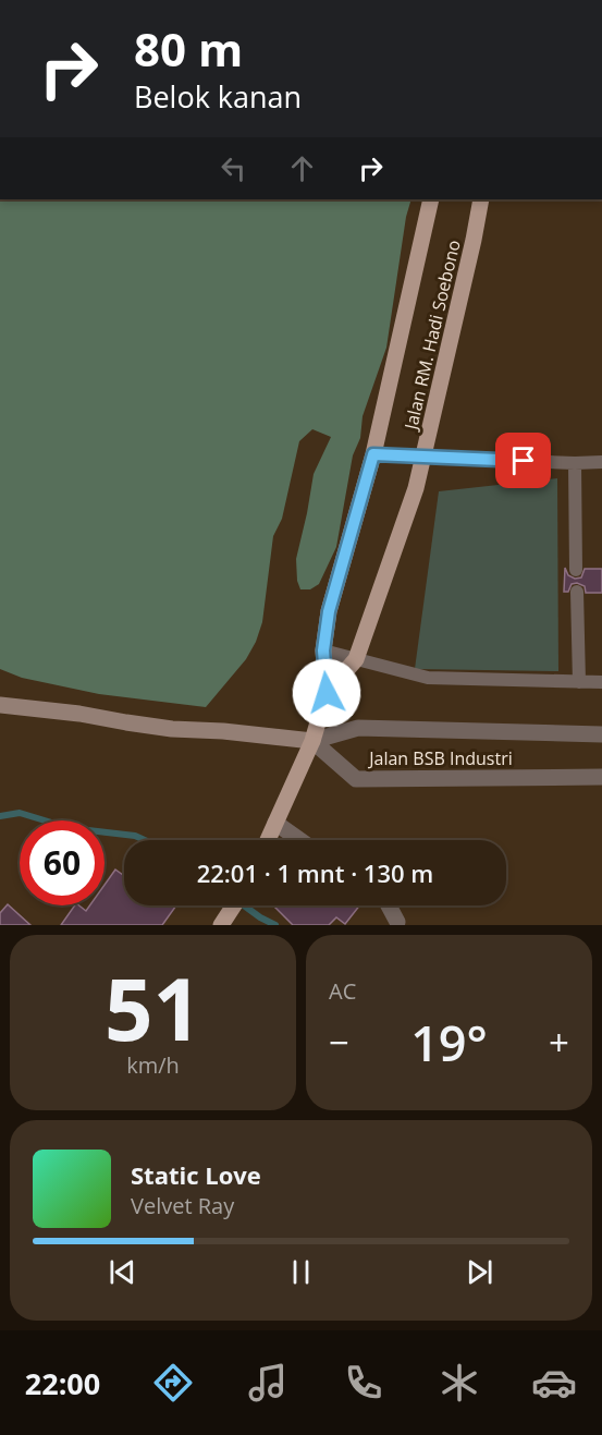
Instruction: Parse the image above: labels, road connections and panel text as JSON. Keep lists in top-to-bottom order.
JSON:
{
  "streets": {
    "main road": ["Jalan RM. Hadi Soebono"],
    "street": ["Jalan BSB Industri"]
  },
  "crossings": [
    ["Jalan RM. Hadi Soebono", "Jalan BSB Industri"]
  ],
  "page": {
    "turn": ["80 m", "Belok kanan"],
    "limit": "60",
    "trip": "22:01 · 1 mnt · 130 m",
    "tile": [
      ["51", "km/h"],
      "AC"
    ],
    "heat": ["−", "19°", "+"],
    "song": ["Static Love", "Velvet Ray"],
    "tabs": "22:00"
  }
}
